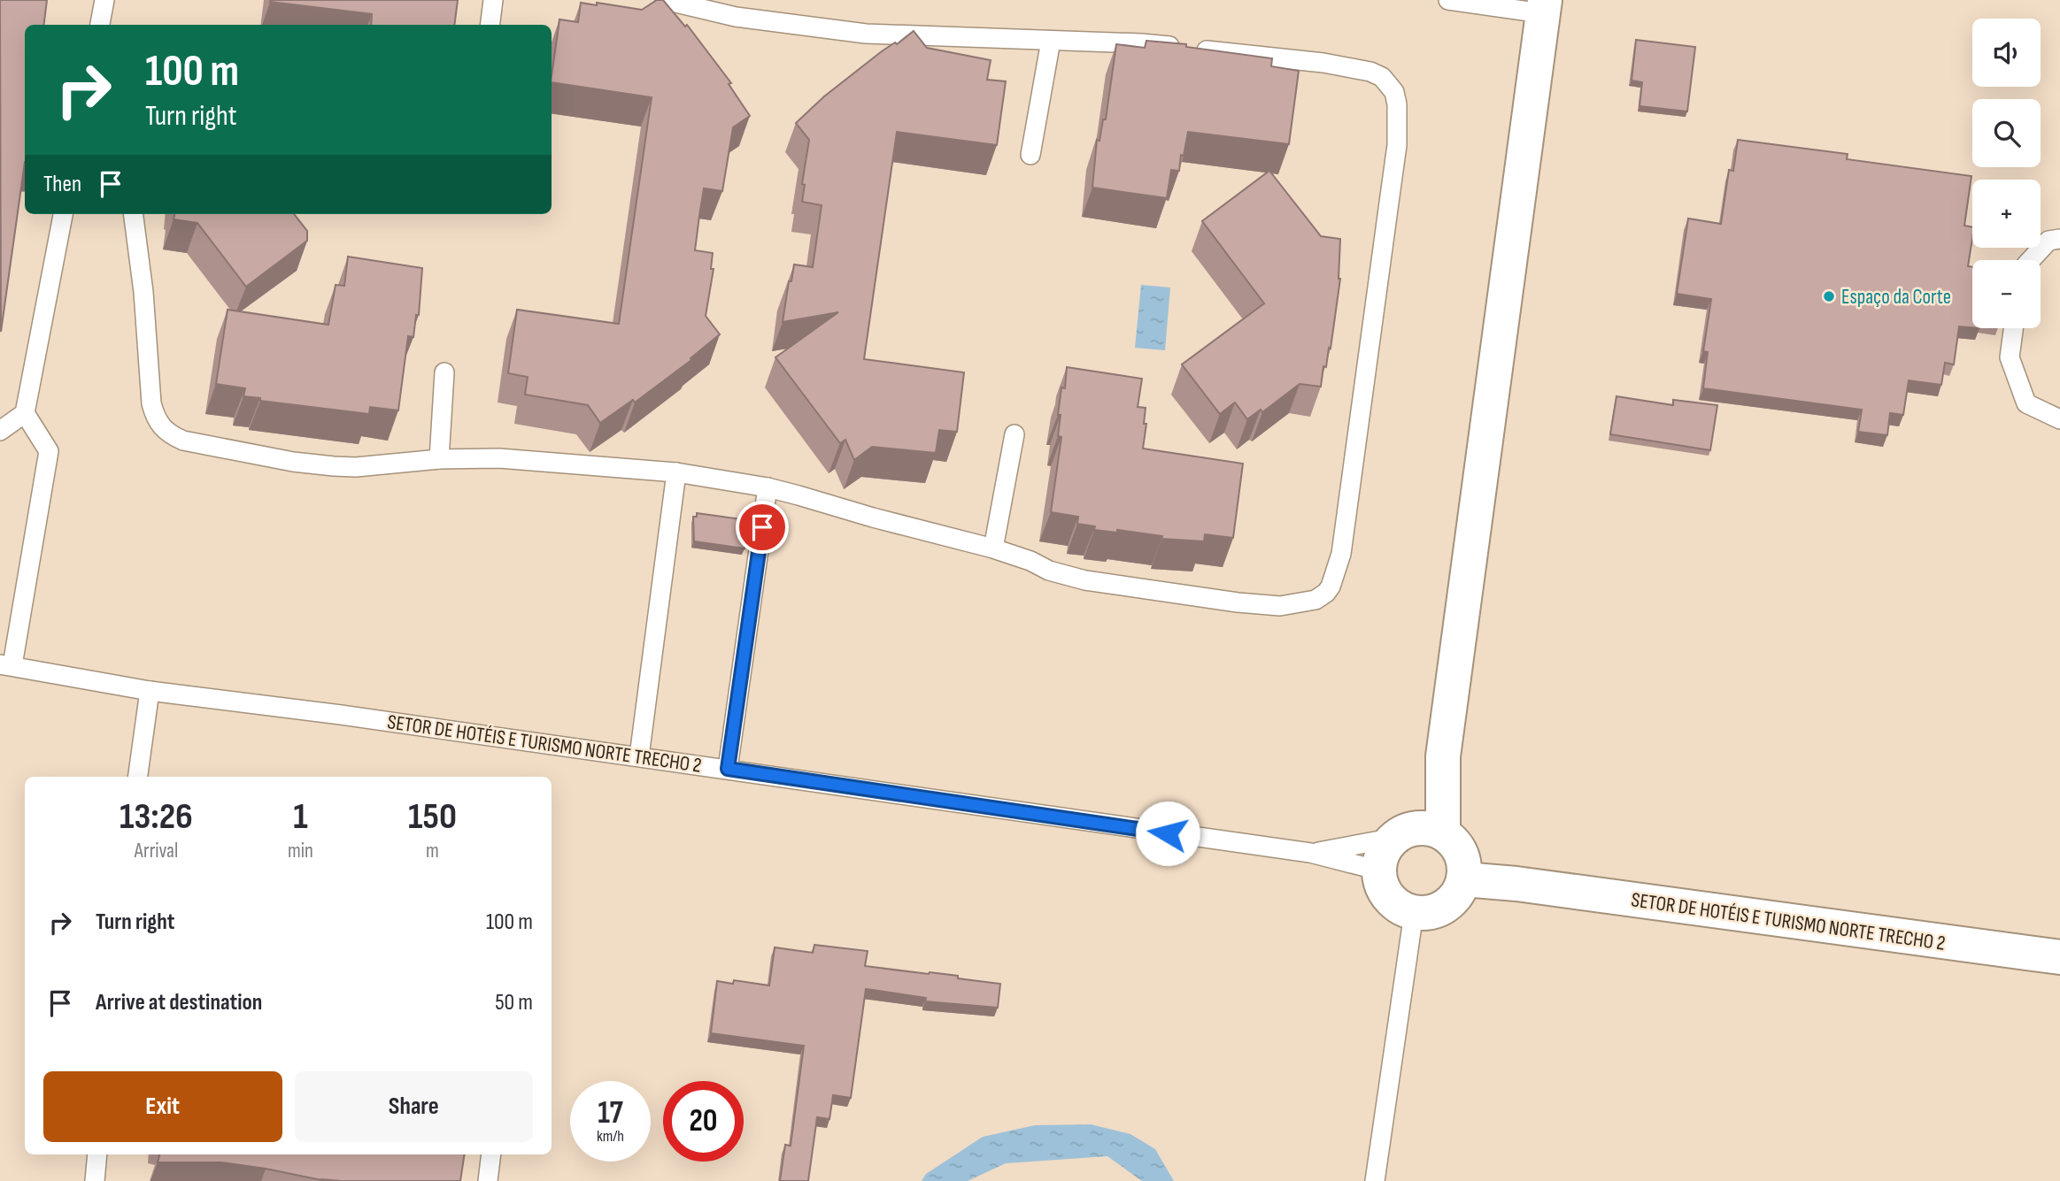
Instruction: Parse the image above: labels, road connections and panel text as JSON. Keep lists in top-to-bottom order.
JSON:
{
  "streets": {
    "street": ["SETOR DE HOTÉIS E TURISMO NORTE TRECHO 2"]
  },
  "places": ["Espaço da Corte"],
  "page": {
    "map_buttons": ["+", "−"],
    "turn": ["100 m", "Turn right"],
    "then": "Then",
    "eta": [
      "13:26",
      "Arrival",
      "1",
      "min",
      "150",
      "m"
    ],
    "list": [
      {
        "name": "Turn right",
        "value": "100 m"
      },
      {
        "name": "Arrive at destination",
        "value": "50 m"
      }
    ],
    "buttons": ["Exit", "Share"],
    "speed": "17 km/h",
    "limit": "20"
  }
}
